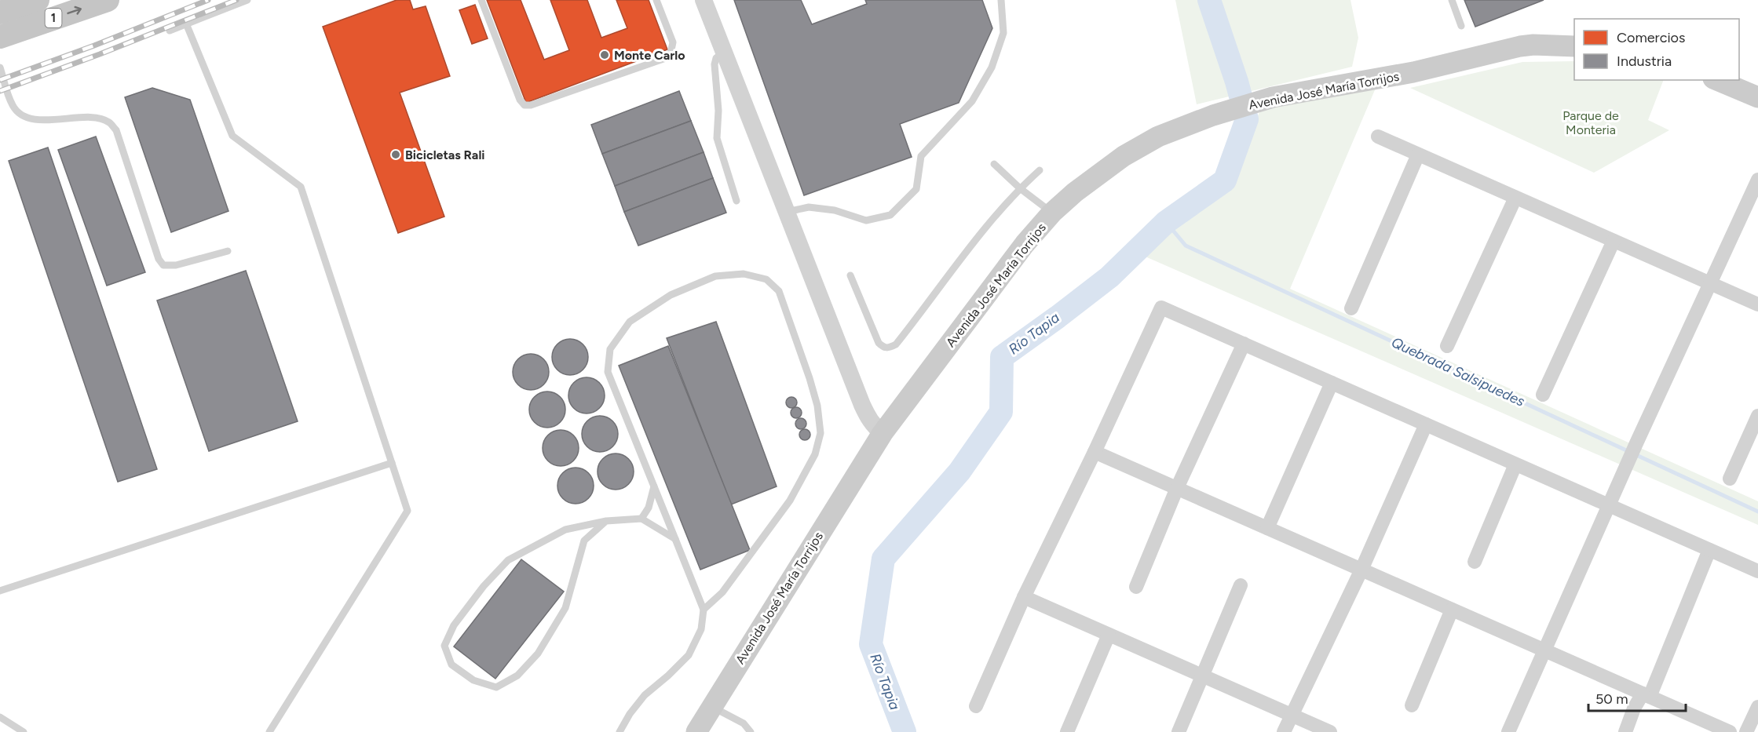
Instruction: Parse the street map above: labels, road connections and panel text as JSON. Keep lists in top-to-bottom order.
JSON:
{
  "streets": {
    "main road": ["1", "Avenida José María Torrijos"]
  },
  "water": ["Río Tapia", "Quebrada Salsipuedes"],
  "parks": ["Parque de Monteria"],
  "places": ["Monte Carlo", "Bicicletas Rali"],
  "legend": ["Comercios", "Industria"],
  "scale_bar": "50 m"
}
